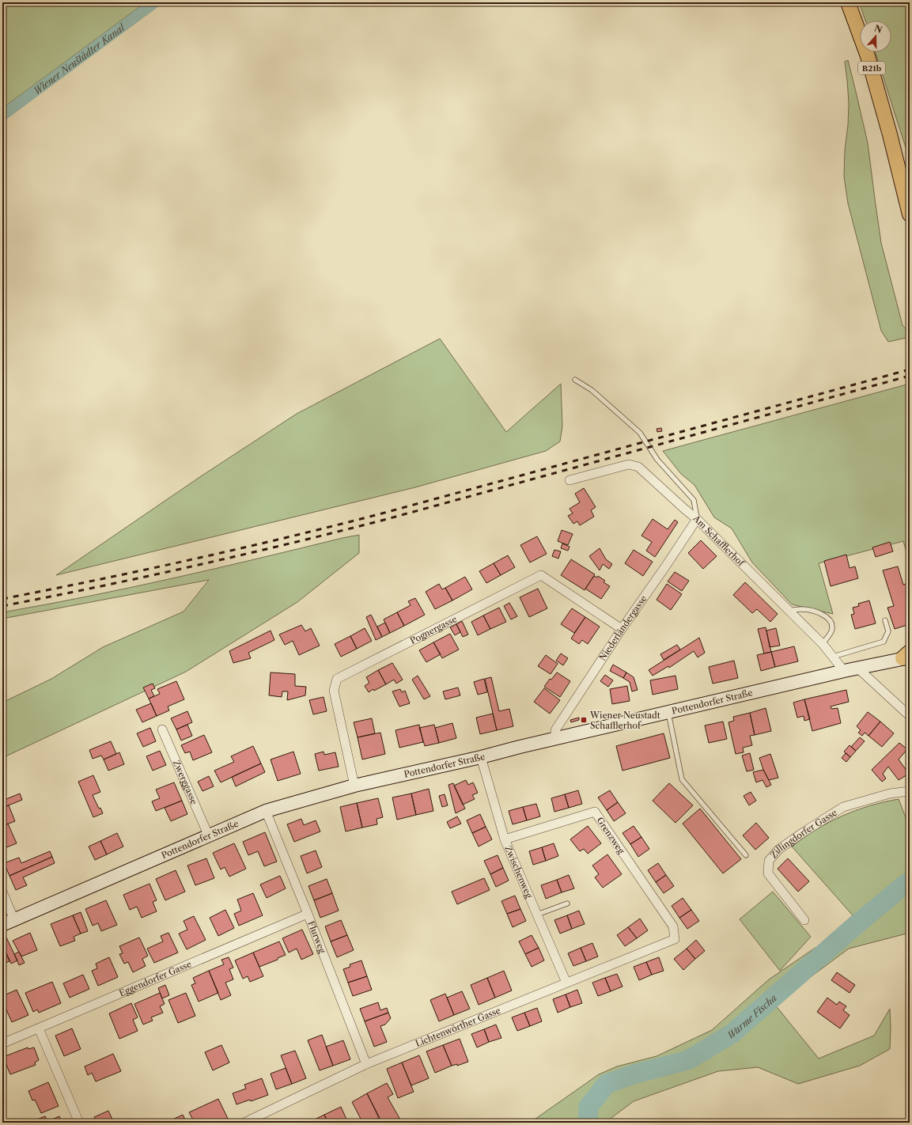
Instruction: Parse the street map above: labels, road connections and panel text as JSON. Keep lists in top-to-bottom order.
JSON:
{
  "streets": {
    "main road": ["B21b", "Pottendorfer Straße"],
    "street": [
      "Am Schafflerhof",
      "Niederländergasse",
      "Pognergasse",
      "Zwerggasse",
      "Zillingdorfer Gasse",
      "Grenzweg",
      "Zwischenweg",
      "Flurweg",
      "Eggendorfer Gasse",
      "Lichtenwörther Gasse"
    ]
  },
  "crossings": [
    ["Am Schafflerhof", "Niederländergasse"],
    ["Am Schafflerhof", "Pottendorfer Straße"],
    ["Niederländergasse", "Pognergasse"],
    ["Niederländergasse", "Pottendorfer Straße"],
    ["Pognergasse", "Pottendorfer Straße"],
    ["Pottendorfer Straße", "Zwerggasse"],
    ["Pottendorfer Straße", "Zwischenweg"],
    ["Pottendorfer Straße", "Flurweg"],
    ["Grenzweg", "Zwischenweg"],
    ["Grenzweg", "Lichtenwörther Gasse"],
    ["Zwischenweg", "Lichtenwörther Gasse"],
    ["Flurweg", "Eggendorfer Gasse"],
    ["Flurweg", "Lichtenwörther Gasse"]
  ],
  "water": ["Wiener Neustädter Kanal", "Warme Fischa"],
  "places": {
    "transit": ["Wiener Neustadt Schafflerhof"]
  },
  "north": "top"
}
